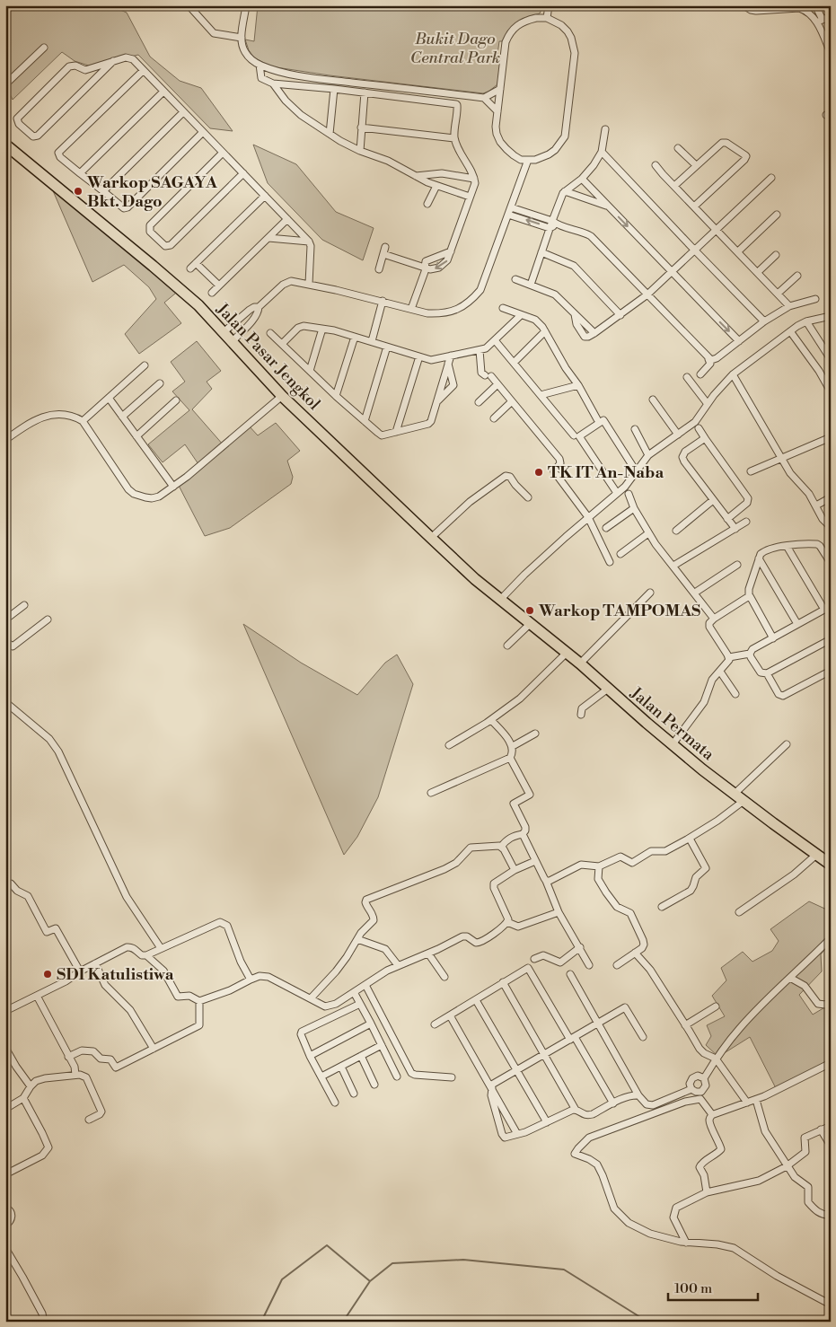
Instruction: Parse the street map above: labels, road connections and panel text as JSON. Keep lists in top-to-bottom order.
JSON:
{
  "streets": {
    "main road": ["Jalan Pasar Jengkol", "Jalan Permata"]
  },
  "crossings": [
    ["Jalan Pasar Jengkol", "Jalan Permata"]
  ],
  "parks": ["Bukit Dago Central Park"],
  "places": [
    "Warkop SAGAYA Bkt. Dago",
    "TK IT An-Naba",
    "Warkop TAMPOMAS",
    "SDI Katulistiwa"
  ],
  "scale_bar": "100 m"
}
